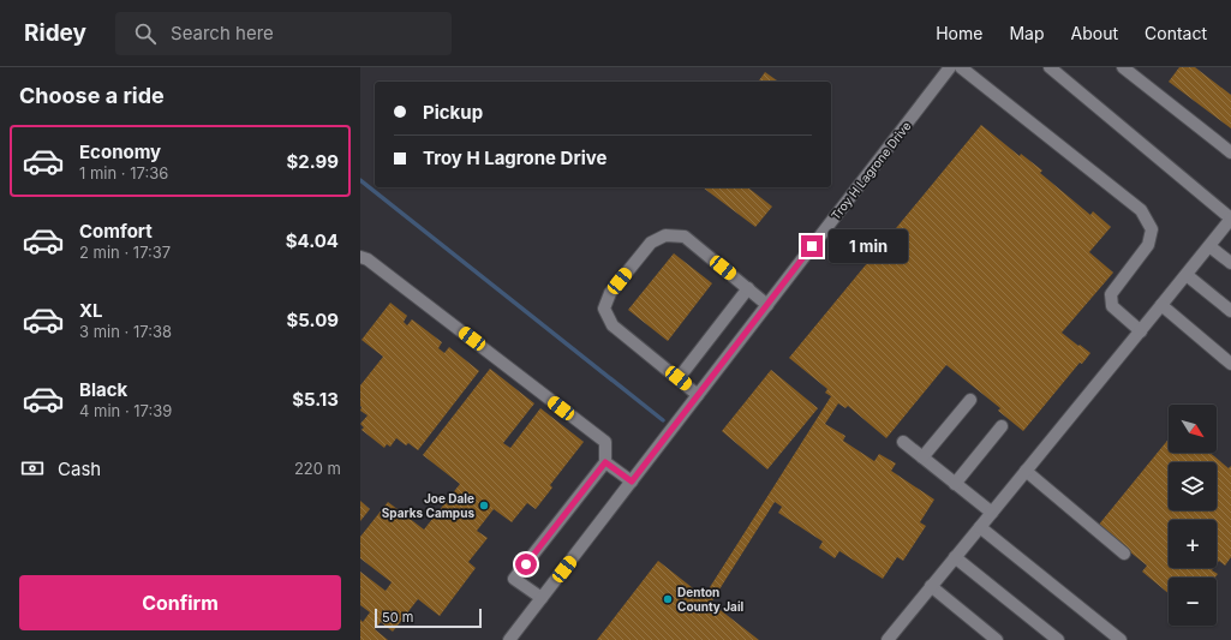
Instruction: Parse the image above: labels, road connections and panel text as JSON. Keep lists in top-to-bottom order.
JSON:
{
  "streets": {
    "street": ["Troy H Lagrone Drive"]
  },
  "places": ["Joe Dale Sparks Campus", "Denton County Jail"],
  "scale_bar": "50 m",
  "north": "bottom right",
  "page": {
    "header": "Ridey",
    "search": "Search here",
    "nav": [
      "Home",
      "Map",
      "About",
      "Contact"
    ],
    "heading": "Choose a ride",
    "banner": ["Pickup", "Troy H Lagrone Drive"],
    "list": [
      {
        "name": "Economy",
        "note": "1 min · 17:36",
        "value": "$2.99"
      },
      {
        "name": "Comfort",
        "note": "2 min · 17:37",
        "value": "$4.04"
      },
      {
        "name": "XL",
        "note": "3 min · 17:38",
        "value": "$5.09"
      },
      {
        "name": "Black",
        "note": "4 min · 17:39",
        "value": "$5.13"
      }
    ],
    "bubble": "1 min",
    "map_buttons": ["+", "−"],
    "pay": ["Cash", "220 m"],
    "buttons": "Confirm",
    "scale": "50 m"
  }
}
